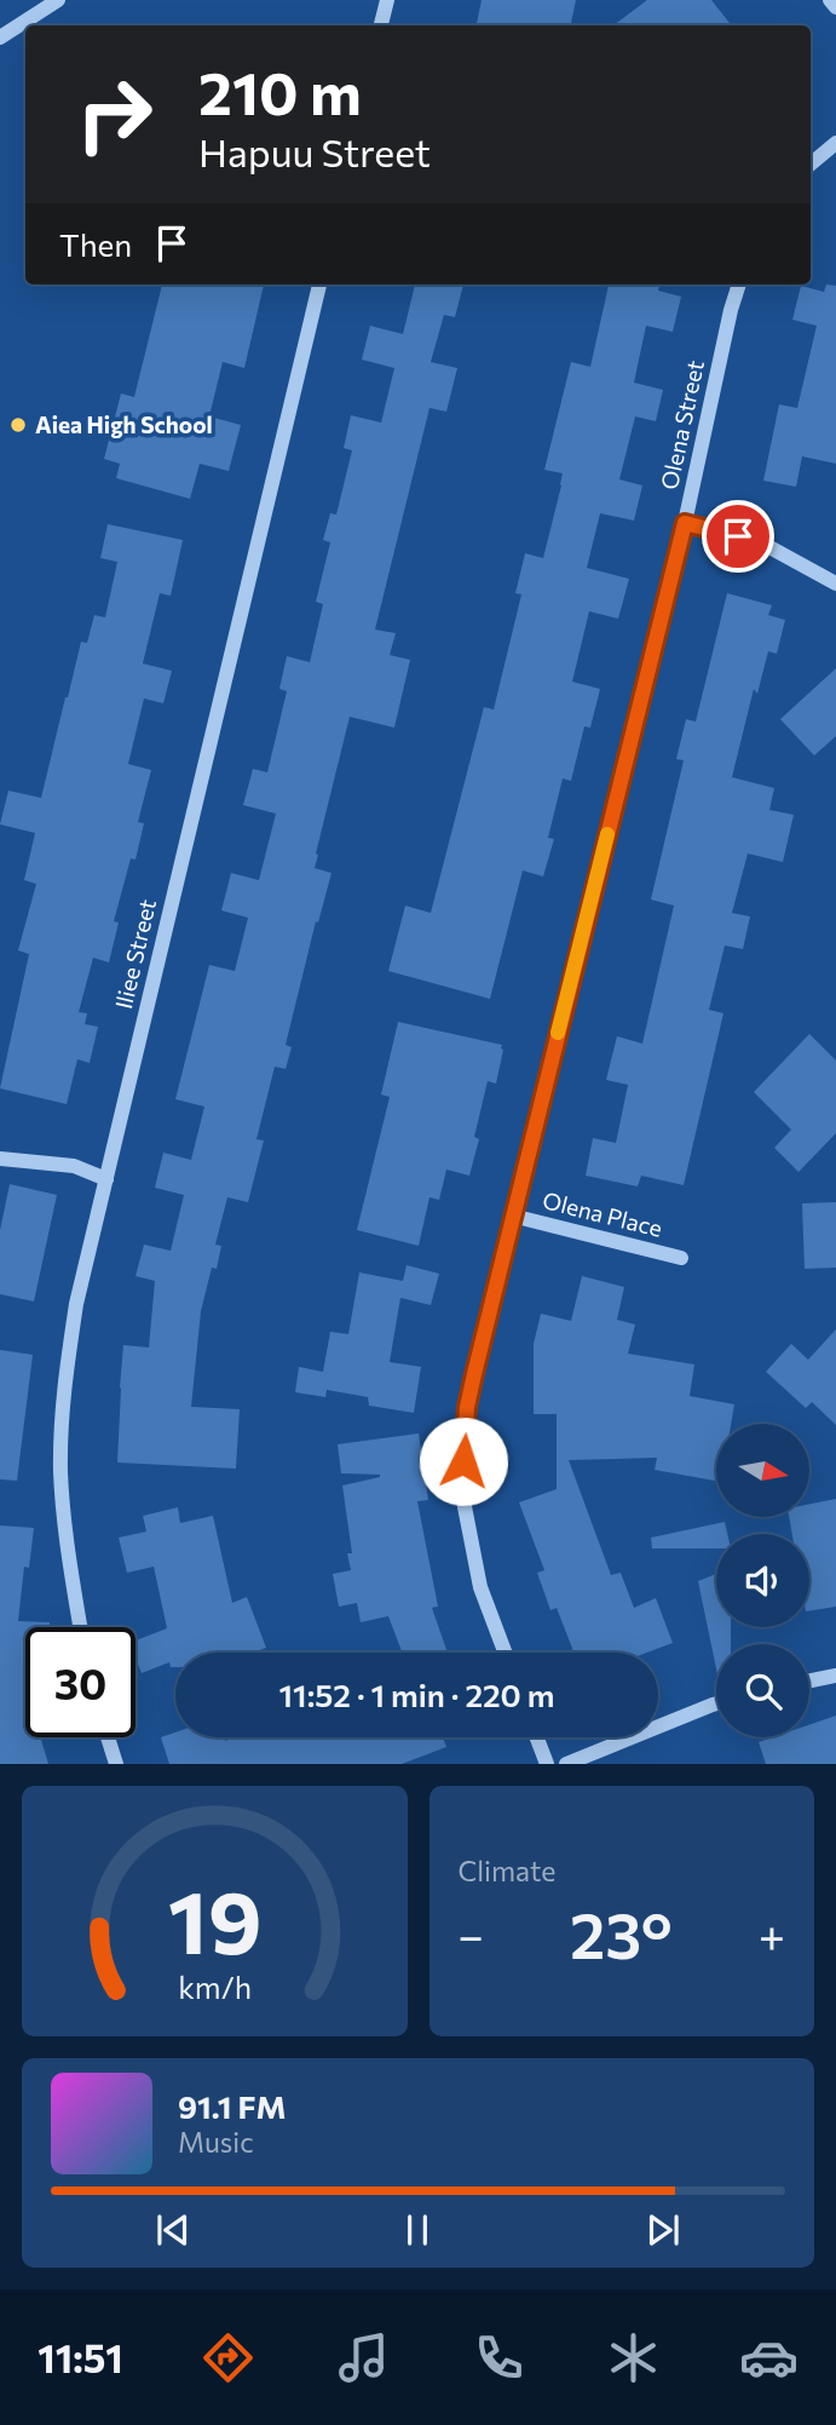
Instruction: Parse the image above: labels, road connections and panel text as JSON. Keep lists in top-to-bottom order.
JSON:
{
  "streets": {
    "street": ["Olena Street", "Iliee Street", "Olena Place"]
  },
  "crossings": [
    ["Olena Street", "Olena Place"]
  ],
  "places": ["Aiea High School"],
  "north": "right",
  "page": {
    "turn": ["210 m", "Hapuu Street"],
    "then": "Then",
    "limit": "30",
    "trip": "11:52 · 1 min · 220 m",
    "tile": "Climate",
    "heat": ["−", "23°", "+"],
    "song": ["91.1 FM", "Music"],
    "tabs": "11:51",
    "gauge": ["19", "km/h"]
  }
}
